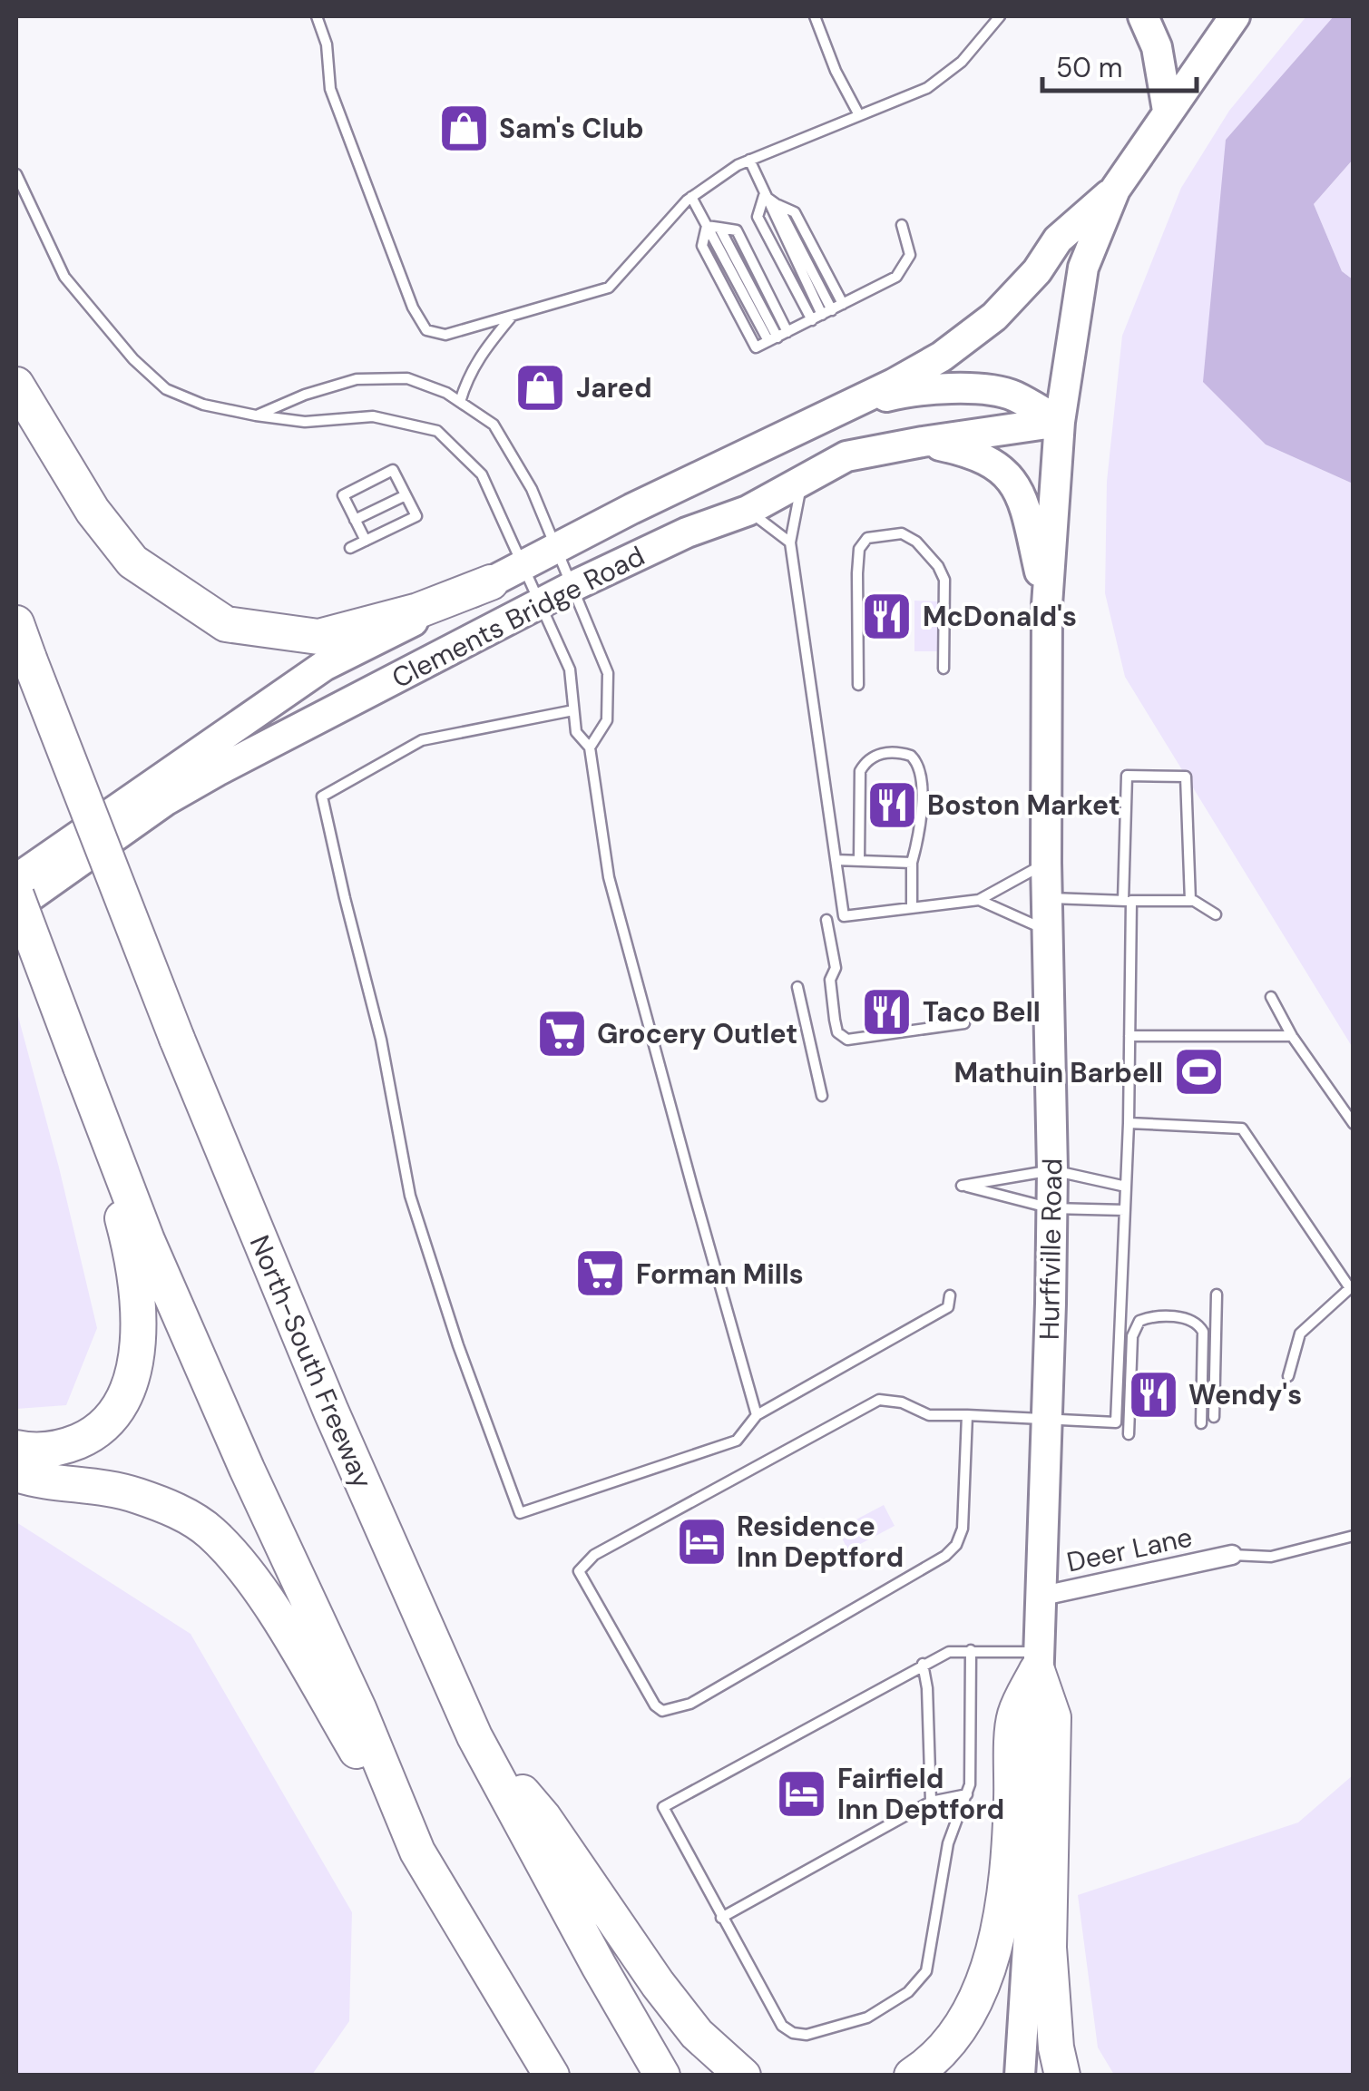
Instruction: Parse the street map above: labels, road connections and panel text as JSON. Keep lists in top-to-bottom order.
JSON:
{
  "streets": {
    "highway": ["North-South Freeway"],
    "main road": ["Clements Bridge Road", "Hurffville Road"],
    "street": ["Deer Lane"]
  },
  "crossings": [
    ["Clements Bridge Road", "Hurffville Road"],
    ["Hurffville Road", "Deer Lane"]
  ],
  "places": {
    "shop": ["Sam's Club", "Jared"],
    "restaurant": [
      "McDonald's",
      "Boston Market",
      "Taco Bell",
      "Wendy's"
    ],
    "supermarket": ["Grocery Outlet", "Forman Mills"],
    "sports": ["Mathuin Barbell"],
    "hotel": ["Residence Inn Deptford", "Fairfield Inn Deptford"]
  },
  "scale_bar": "50 m"
}
